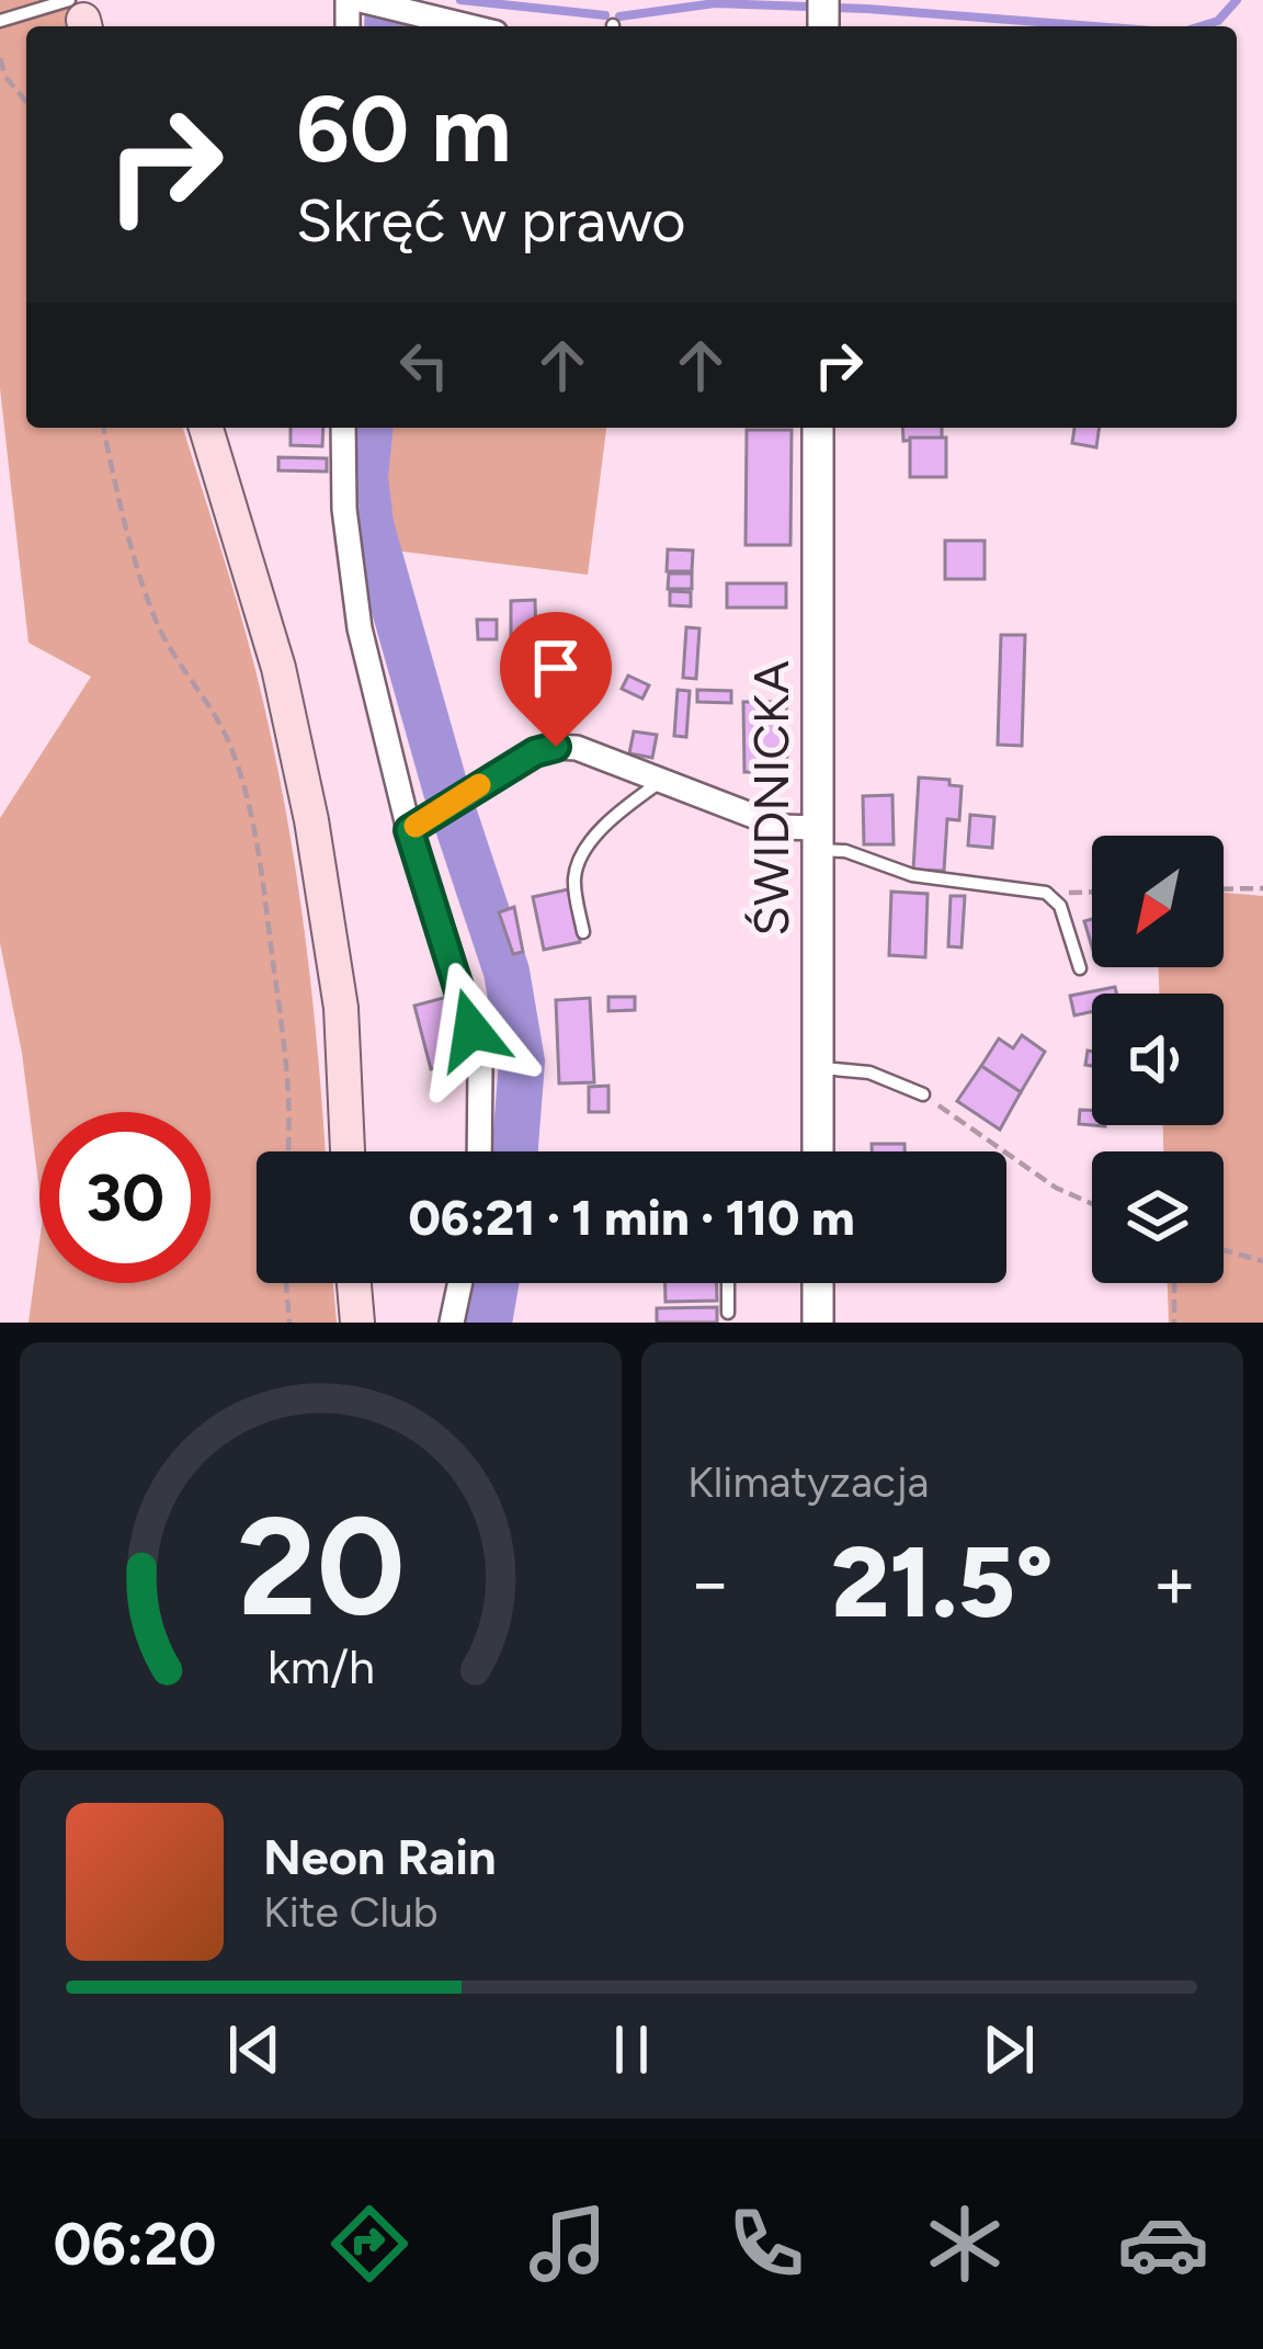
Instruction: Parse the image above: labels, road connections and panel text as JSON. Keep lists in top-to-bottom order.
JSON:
{
  "streets": {
    "street": ["ŚWIDNICKA"]
  },
  "north": "bottom left",
  "page": {
    "turn": ["60 m", "Skręć w prawo"],
    "limit": "30",
    "trip": "06:21 · 1 min · 110 m",
    "tile": "Klimatyzacja",
    "heat": ["−", "21.5°", "+"],
    "song": ["Neon Rain", "Kite Club"],
    "tabs": "06:20",
    "gauge": ["20", "km/h"]
  }
}
